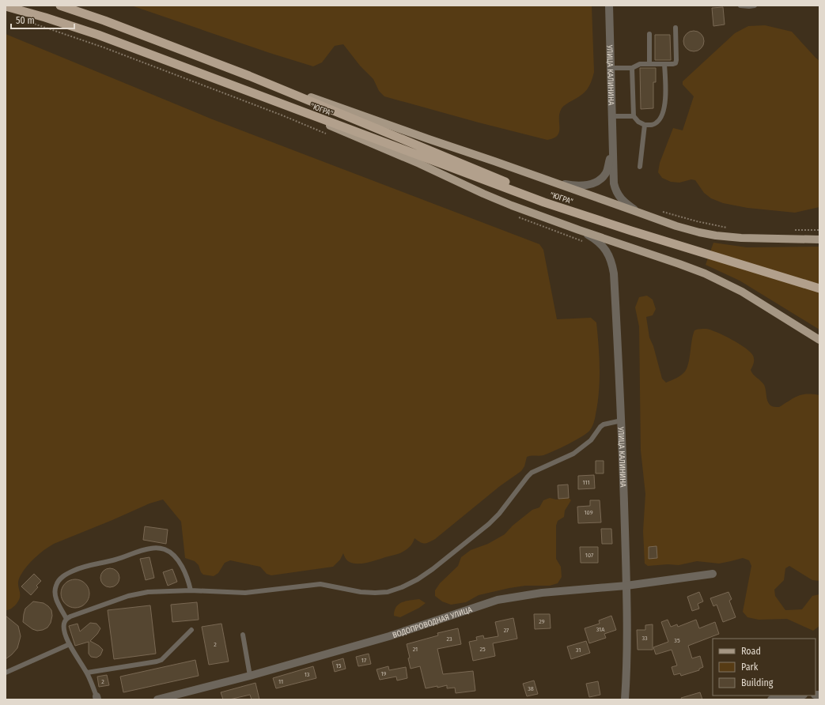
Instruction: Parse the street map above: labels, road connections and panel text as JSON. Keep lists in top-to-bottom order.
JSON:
{
  "streets": {
    "highway": ["\"ЮГРА\""],
    "street": ["УЛИЦА КАЛИНИНА", "ВОДОПРОВОДНАЯ УЛИЦА"]
  },
  "crossings": [
    ["УЛИЦА КАЛИНИНА", "ВОДОПРОВОДНАЯ УЛИЦА"]
  ],
  "house_numbers": [
    "111",
    "109",
    "107",
    "29",
    "31А",
    "27",
    "33",
    "23",
    "35",
    "2",
    "21",
    "25",
    "31",
    "17",
    "15",
    "19",
    "13",
    "2",
    "11",
    "38"
  ],
  "legend": ["Road", "Park", "Building"],
  "scale_bar": "50 m"
}
